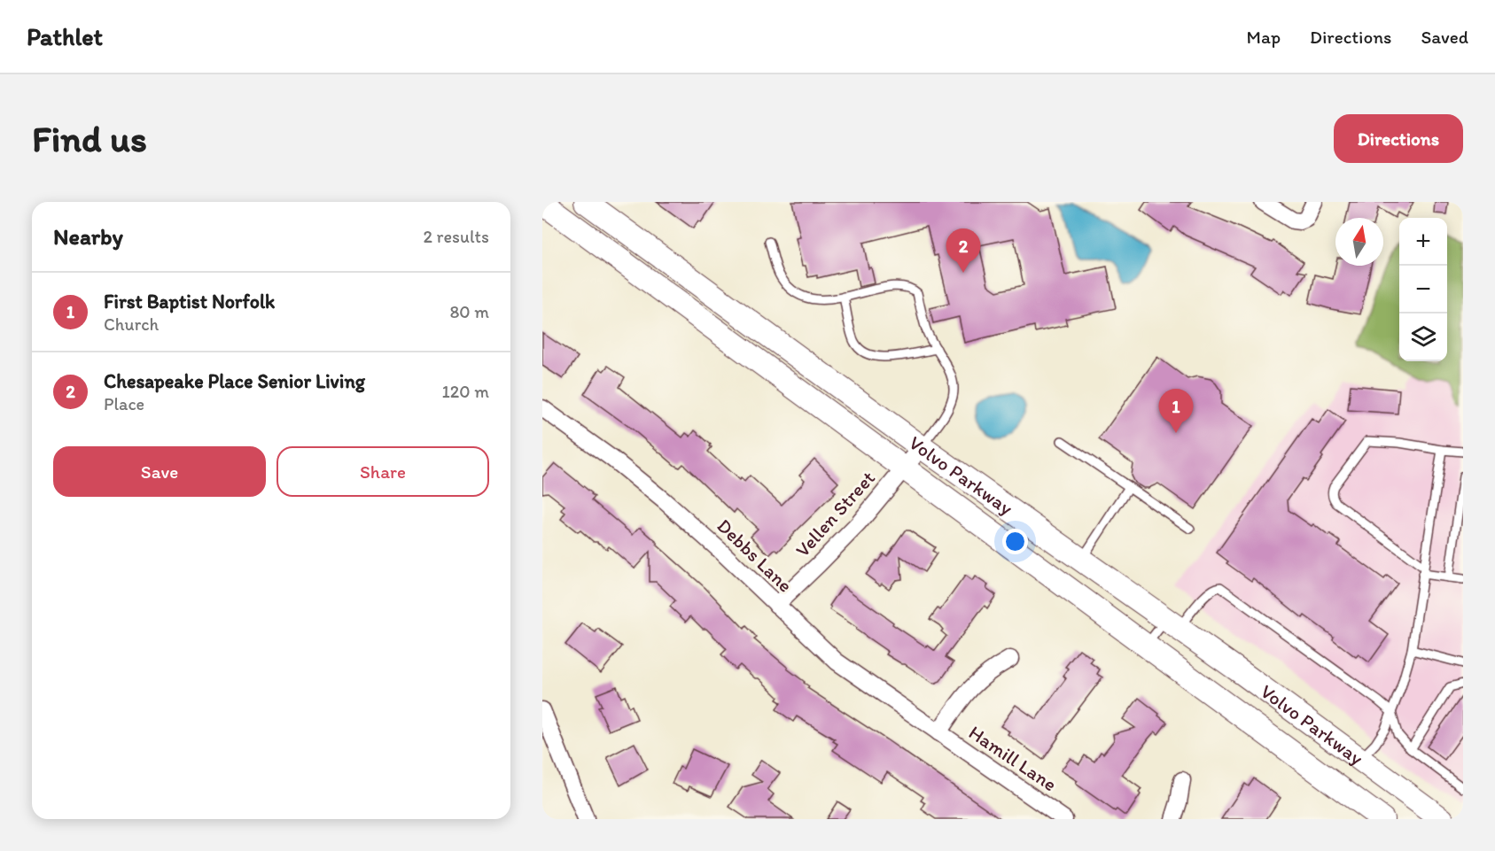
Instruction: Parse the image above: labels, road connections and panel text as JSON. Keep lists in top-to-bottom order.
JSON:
{
  "streets": {
    "main road": ["Volvo Parkway"],
    "street": ["Vellen Street", "Debbs Lane", "Hamill Lane"]
  },
  "crossings": [
    ["Volvo Parkway", "Vellen Street"],
    ["Vellen Street", "Debbs Lane"],
    ["Debbs Lane", "Hamill Lane"]
  ],
  "north": "top",
  "page": {
    "header": "Pathlet",
    "nav": ["Map", "Directions", "Saved"],
    "buttons": [
      "Directions",
      ["Save", "Share"]
    ],
    "title": "Find us",
    "heading": ["Nearby", "2 results"],
    "map_buttons": ["+", "−"],
    "pins": ["2", "1"],
    "list": [
      {
        "mark": "1",
        "name": "First Baptist Norfolk",
        "note": "Church",
        "value": "80 m"
      },
      {
        "mark": "2",
        "name": "Chesapeake Place Senior Living",
        "note": "Place",
        "value": "120 m"
      }
    ]
  }
}
